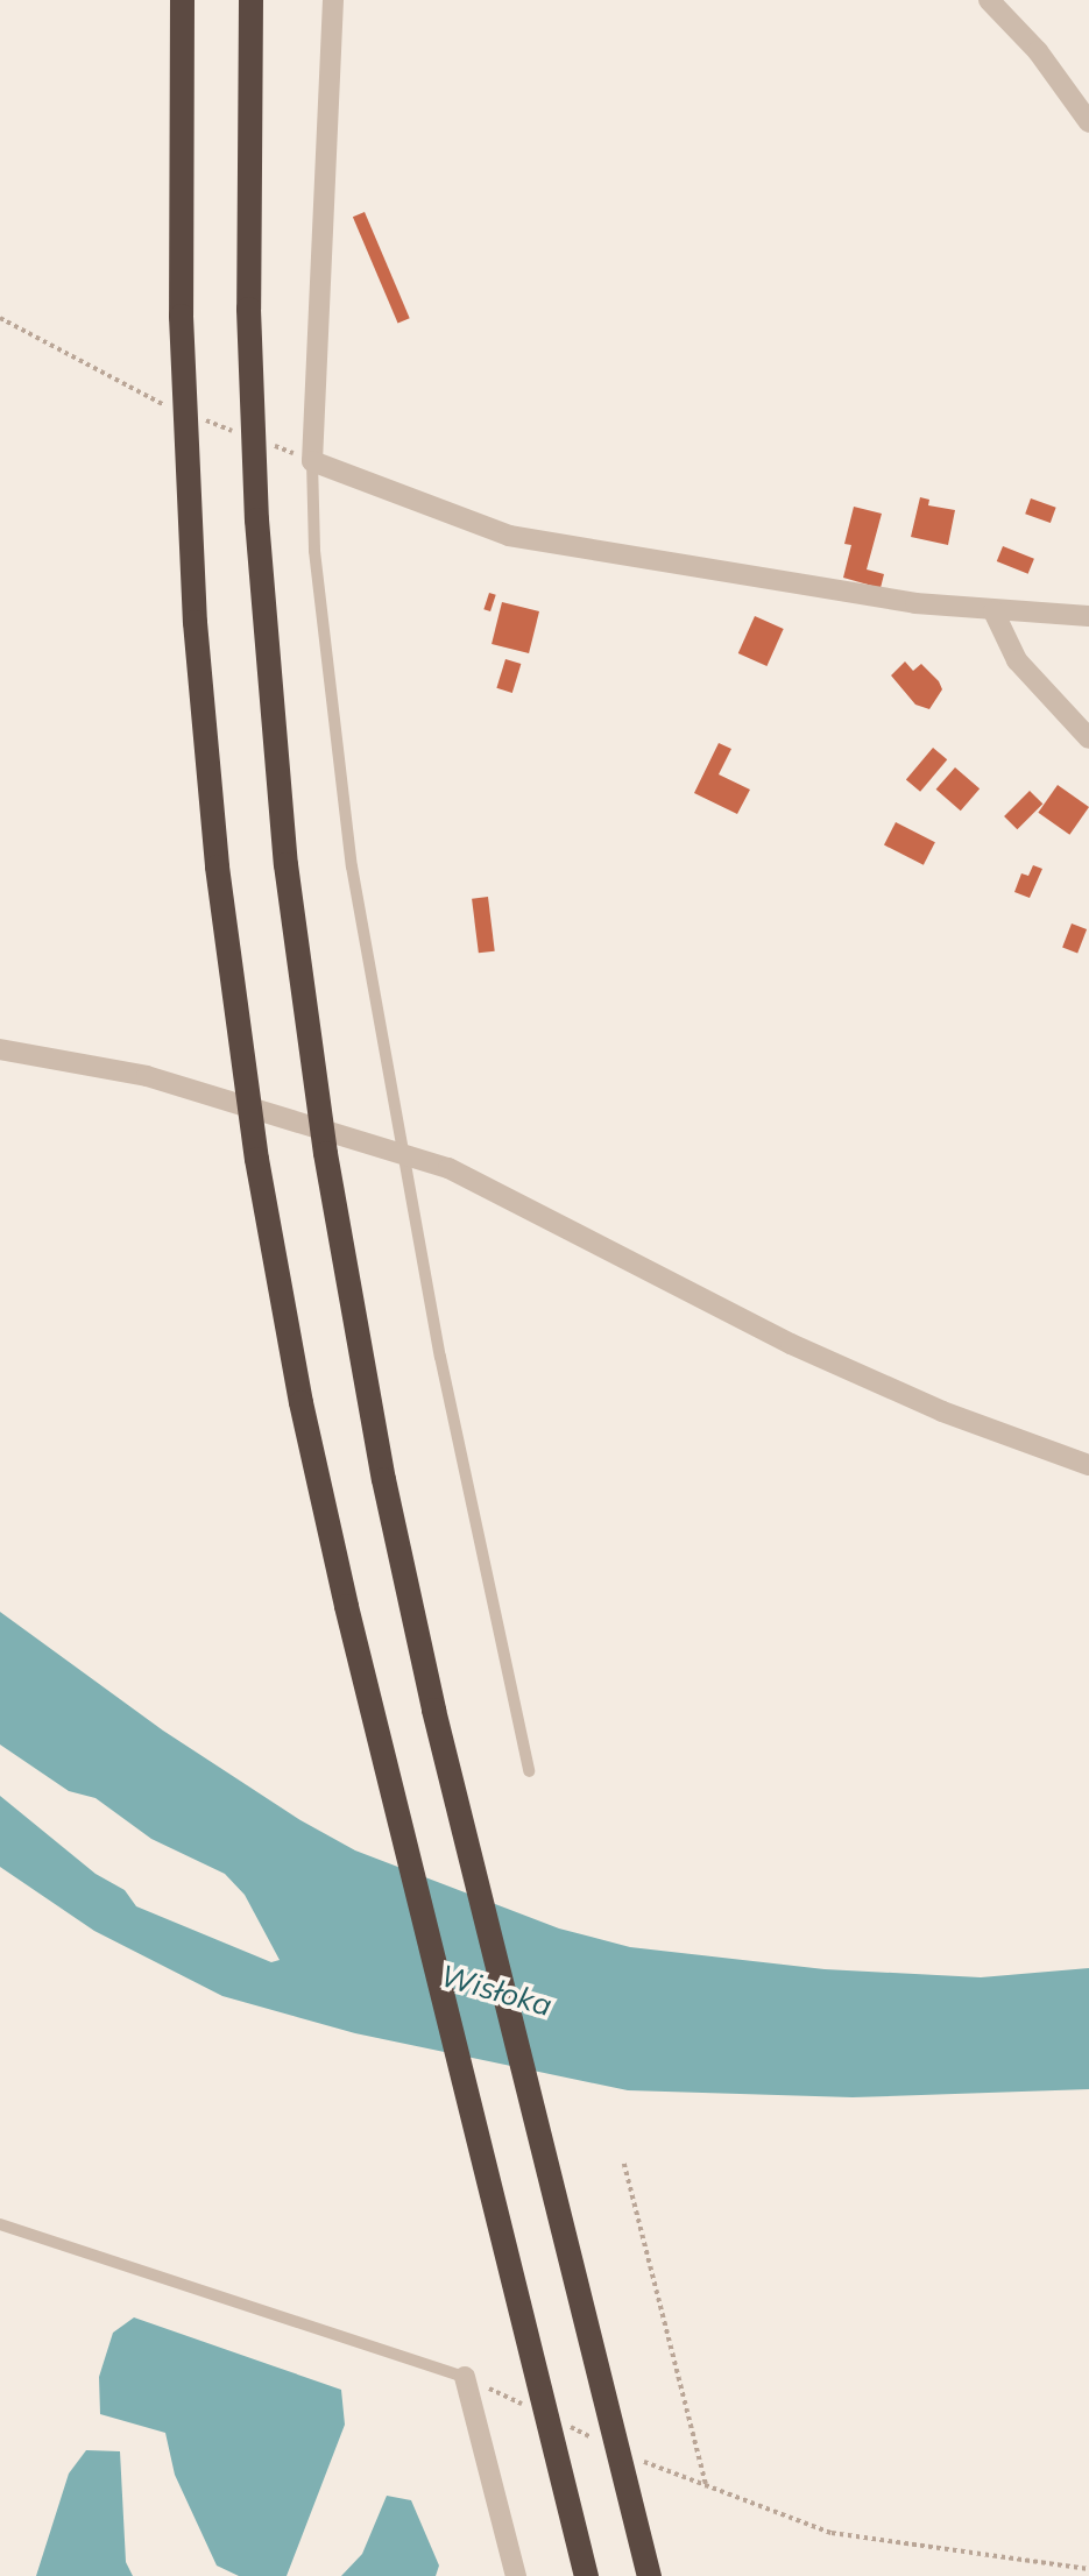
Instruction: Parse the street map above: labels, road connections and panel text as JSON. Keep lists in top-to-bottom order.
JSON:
{
  "water": ["Wisłoka"]
}
